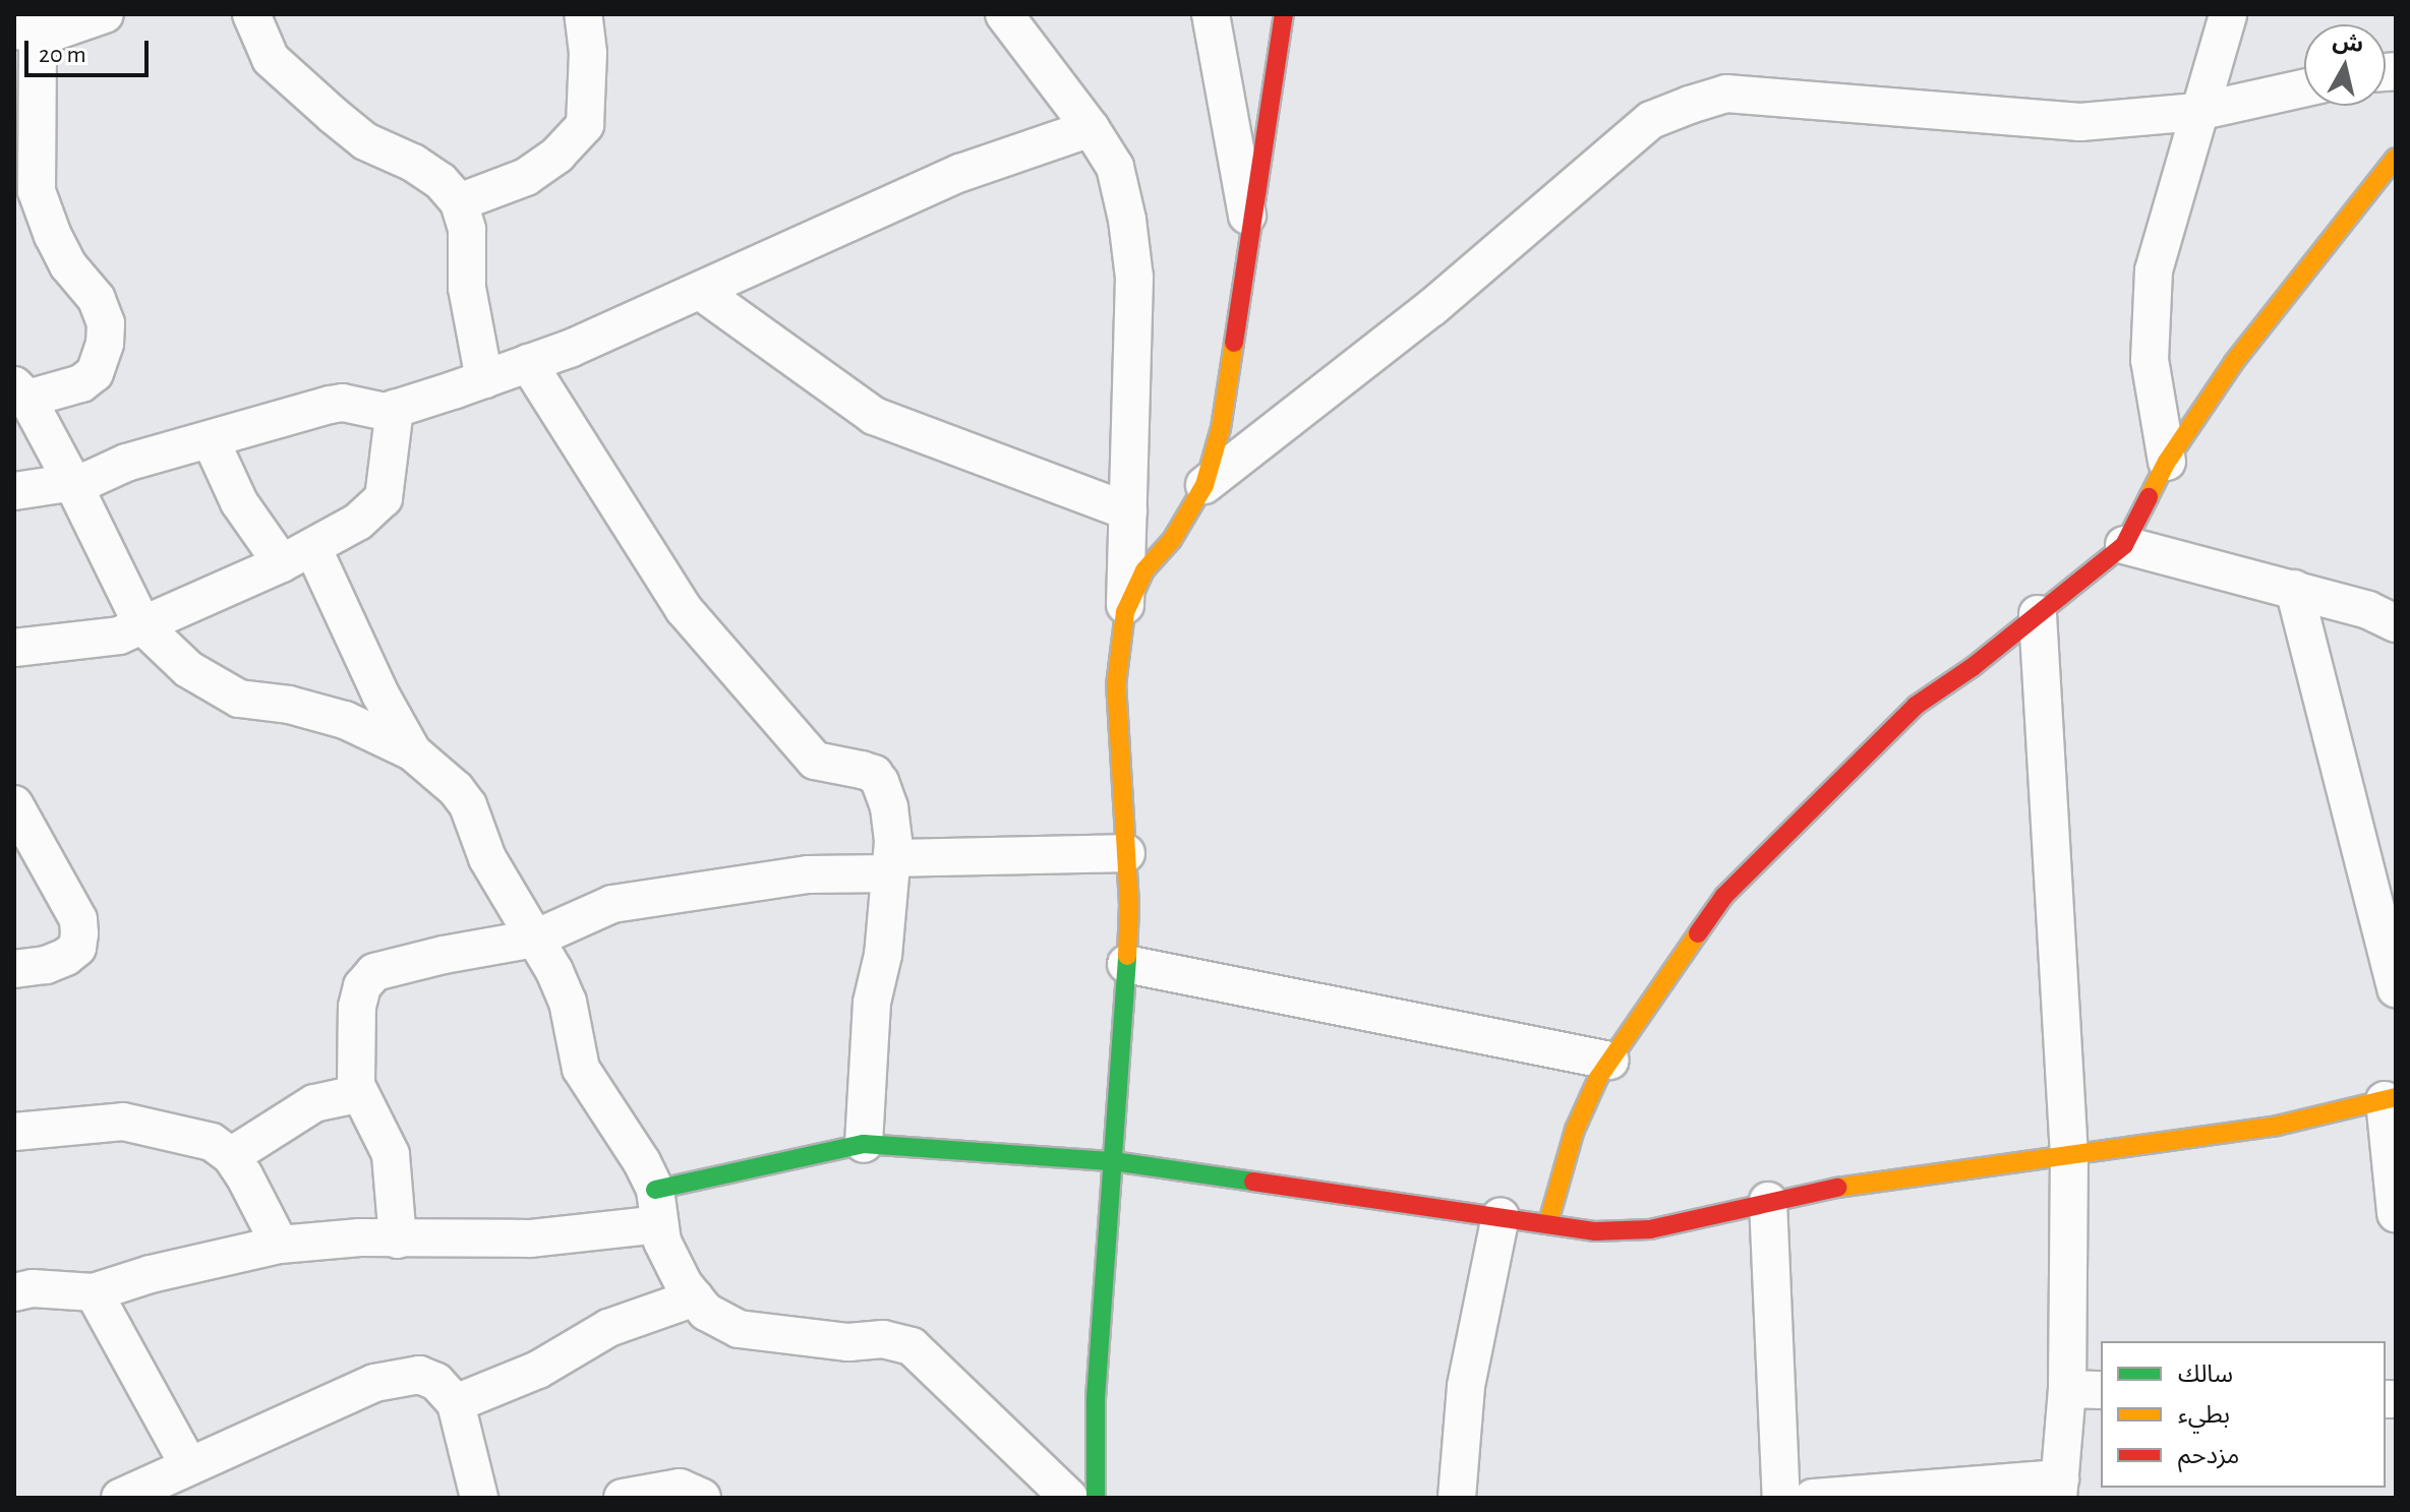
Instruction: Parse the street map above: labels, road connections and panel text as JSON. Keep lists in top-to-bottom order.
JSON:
{
  "legend": ["سالك", "بطيء", "مزدحم"],
  "scale_bar": "20 m",
  "north": "top"
}
